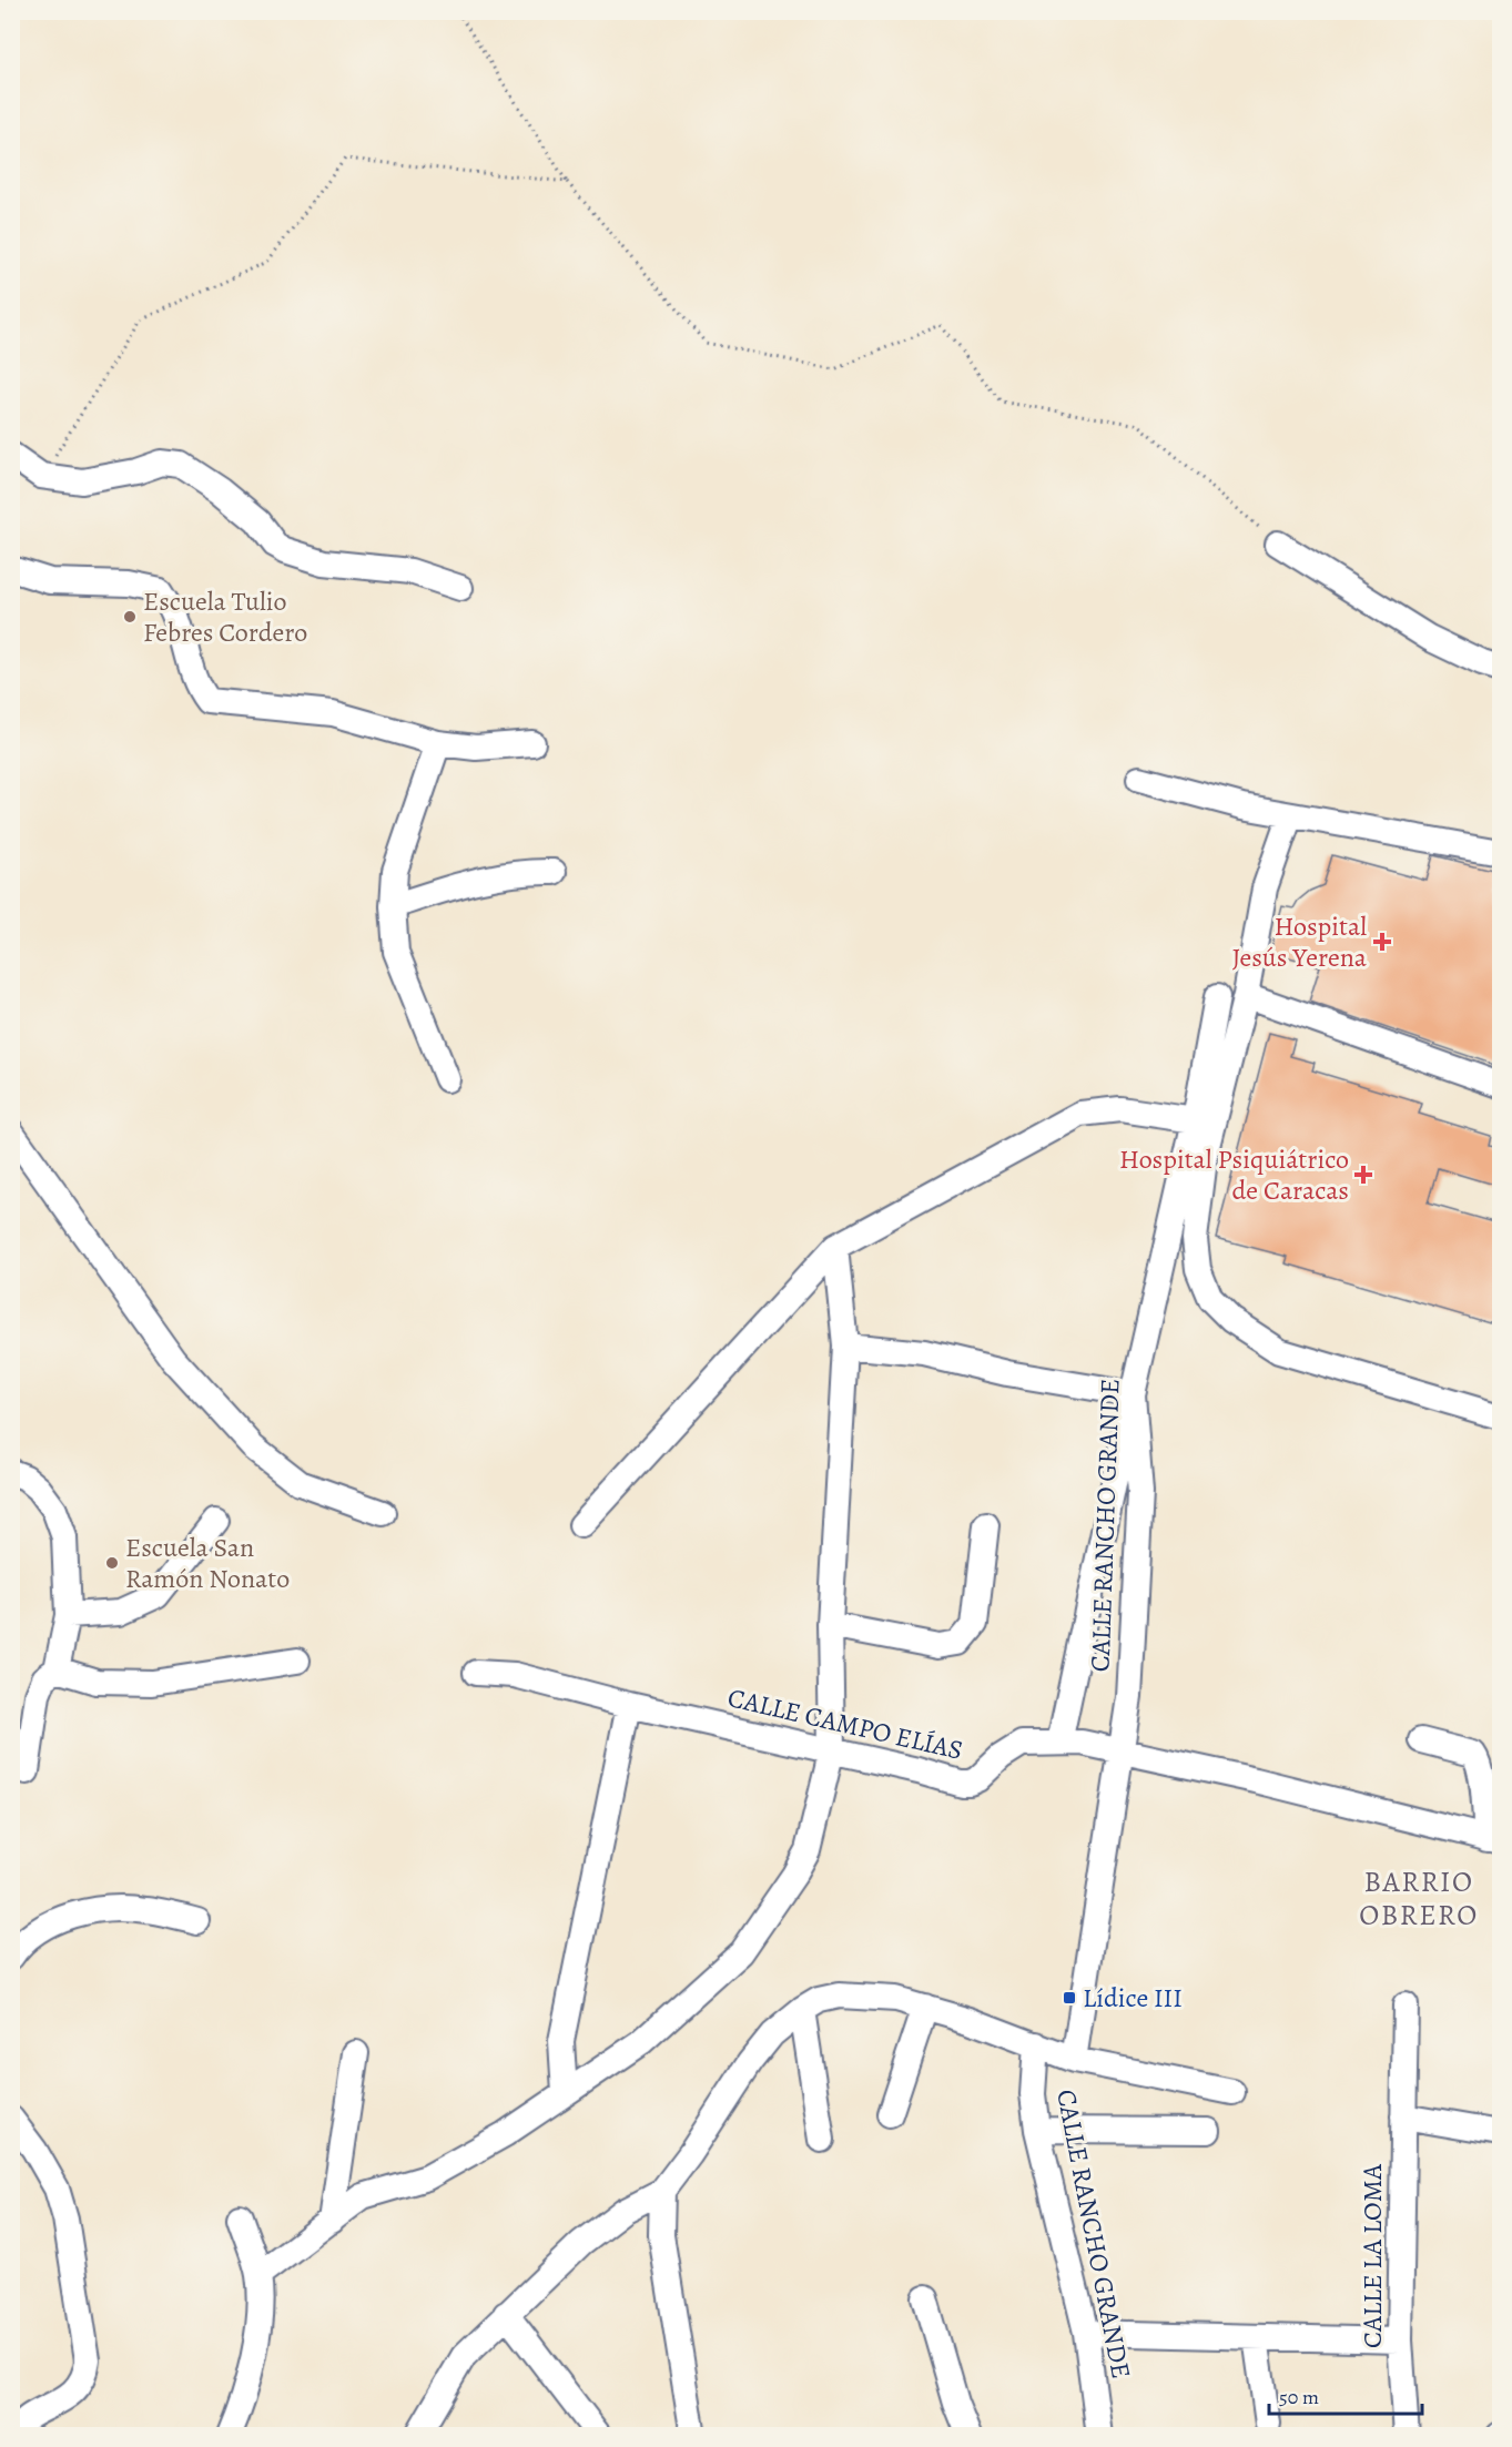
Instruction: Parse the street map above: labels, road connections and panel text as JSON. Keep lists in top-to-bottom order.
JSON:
{
  "streets": {
    "street": ["CALLE RANCHO GRANDE", "CALLE CAMPO ELÍAS", "CALLE LA LOMA"]
  },
  "crossings": [
    ["CALLE RANCHO GRANDE", "CALLE CAMPO ELÍAS"]
  ],
  "districts": ["BARRIO OBRERO"],
  "places": {
    "other": ["Escuela Tulio Febres Cordero", "Escuela San Ramón Nonato"],
    "health": ["Hospital Jesús Yerena", "Hospital Psiquiátrico de Caracas"],
    "transit": ["Lídice III"]
  },
  "scale_bar": "50 m"
}
